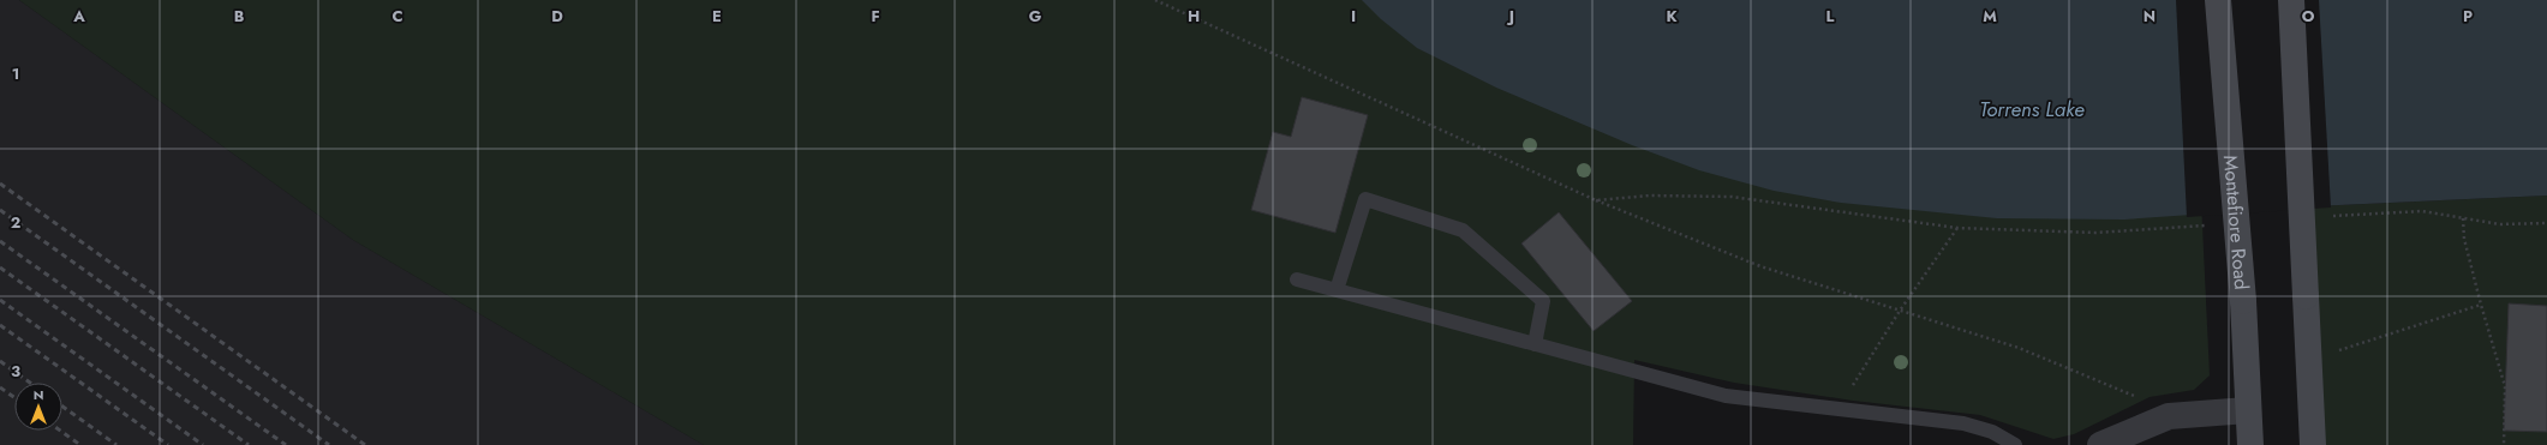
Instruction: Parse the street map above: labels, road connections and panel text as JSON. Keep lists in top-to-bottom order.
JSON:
{
  "streets": {
    "main road": ["Montefiore Road"]
  },
  "water": ["Torrens Lake"],
  "north": "top",
  "grid": {
    "columns": [
      "A",
      "B",
      "C",
      "D",
      "E",
      "F",
      "G",
      "H",
      "I",
      "J",
      "K",
      "L",
      "M",
      "N",
      "O",
      "P"
    ],
    "rows": ["1", "2", "3"]
  }
}
